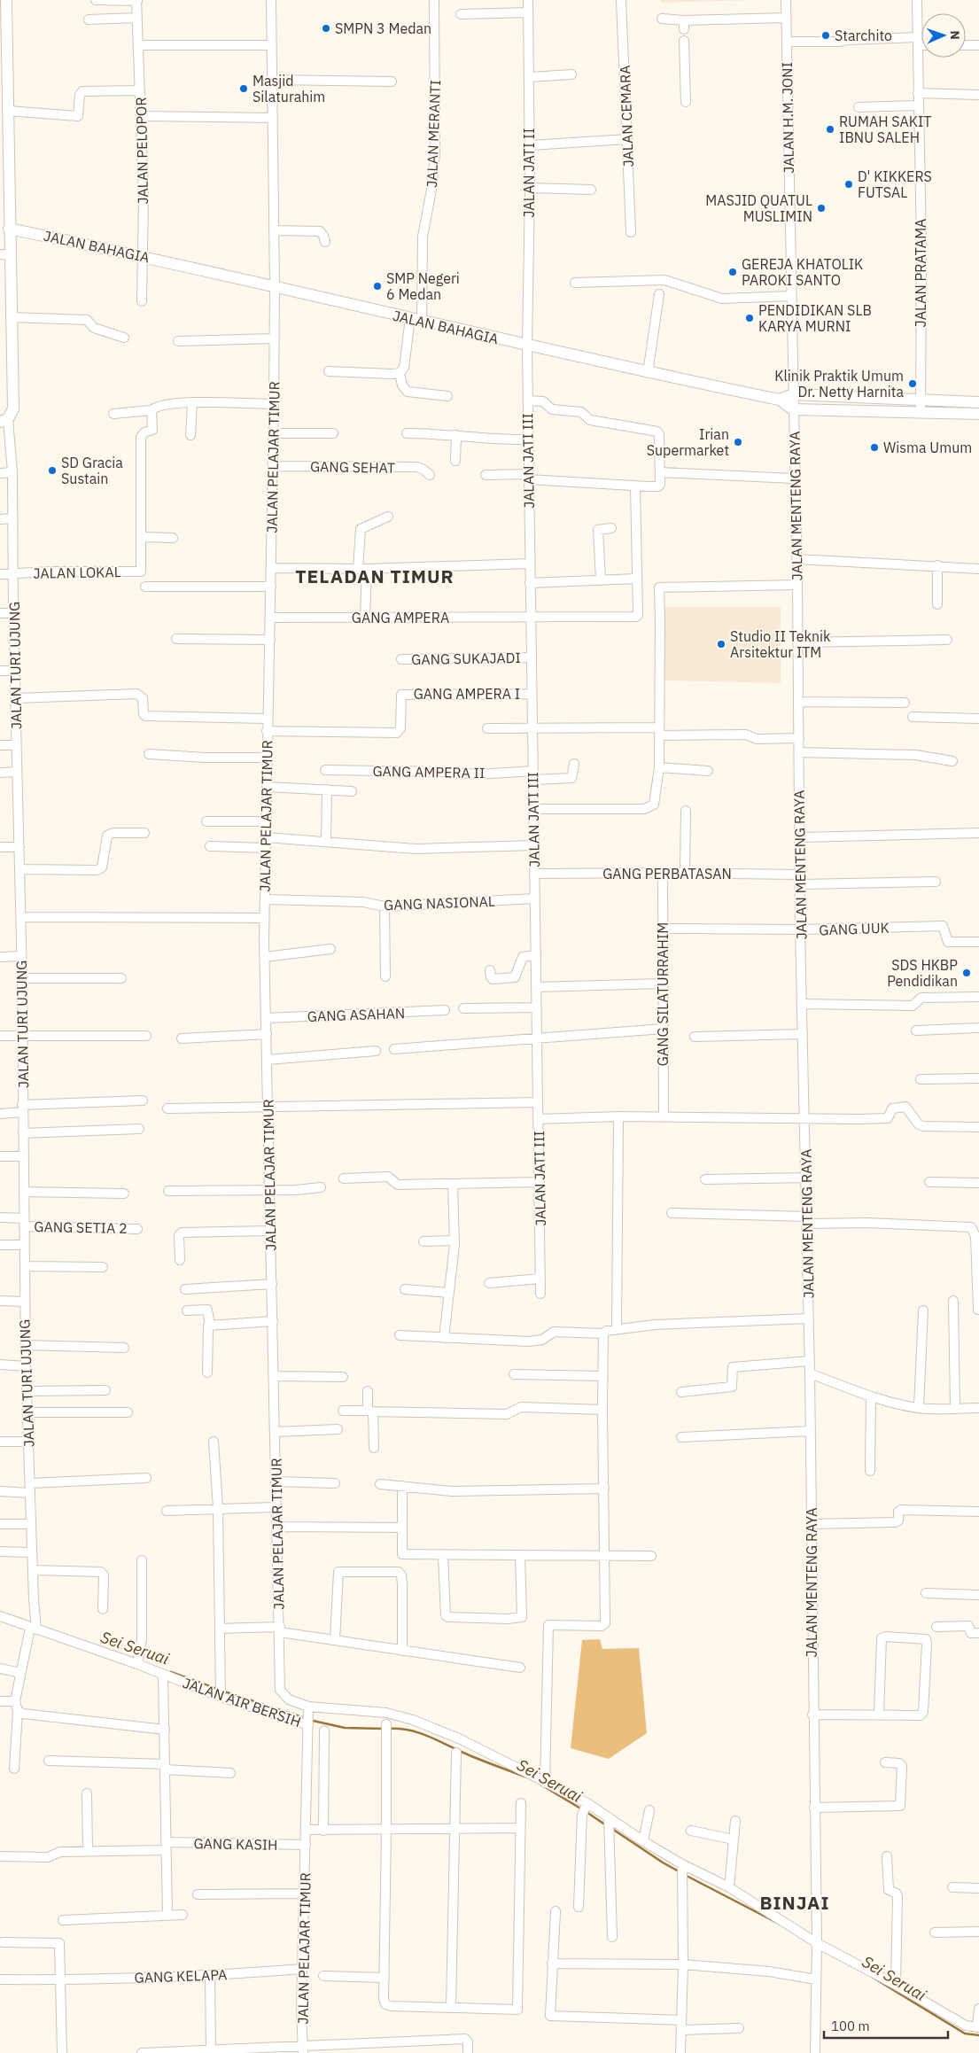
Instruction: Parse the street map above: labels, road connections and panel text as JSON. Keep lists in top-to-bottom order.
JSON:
{
  "streets": {
    "main road": ["JALAN BAHAGIA"],
    "street": [
      "JALAN CEMARA",
      "JALAN H.M. JONI",
      "JALAN MERANTI",
      "JALAN PELOPOR",
      "JALAN JATI II",
      "JALAN PRATAMA",
      "JALAN PELAJAR TIMUR",
      "JALAN JATI III",
      "GANG SEHAT",
      "JALAN MENTENG RAYA",
      "JALAN LOKAL",
      "GANG AMPERA",
      "GANG SUKAJADI",
      "JALAN TURI UJUNG",
      "GANG AMPERA I",
      "GANG AMPERA II",
      "GANG PERBATASAN",
      "GANG NASIONAL",
      "GANG UUK",
      "GANG SILATURRAHIM",
      "GANG ASAHAN",
      "GANG SETIA 2",
      "JALAN AIR BERSIH",
      "GANG KASIH",
      "GANG KELAPA"
    ]
  },
  "crossings": [
    ["JALAN H.M. JONI", "JALAN BAHAGIA"],
    ["JALAN H.M. JONI", "JALAN MENTENG RAYA"],
    ["JALAN MERANTI", "JALAN BAHAGIA"],
    ["JALAN PELOPOR", "JALAN BAHAGIA"],
    ["JALAN JATI II", "JALAN BAHAGIA"],
    ["JALAN JATI II", "JALAN JATI III"],
    ["JALAN BAHAGIA", "JALAN PELAJAR TIMUR"],
    ["JALAN BAHAGIA", "JALAN JATI III"],
    ["JALAN BAHAGIA", "JALAN MENTENG RAYA"],
    ["JALAN PELAJAR TIMUR", "GANG SEHAT"],
    ["JALAN PELAJAR TIMUR", "GANG AMPERA"],
    ["JALAN PELAJAR TIMUR", "GANG AMPERA I"],
    ["JALAN PELAJAR TIMUR", "GANG NASIONAL"],
    ["JALAN PELAJAR TIMUR", "GANG ASAHAN"],
    ["JALAN PELAJAR TIMUR", "JALAN AIR BERSIH"],
    ["JALAN PELAJAR TIMUR", "GANG KASIH"],
    ["JALAN PELAJAR TIMUR", "GANG KELAPA"],
    ["JALAN JATI III", "GANG AMPERA"],
    ["JALAN JATI III", "GANG SUKAJADI"],
    ["JALAN JATI III", "GANG AMPERA I"],
    ["JALAN JATI III", "GANG AMPERA II"],
    ["JALAN JATI III", "GANG PERBATASAN"],
    ["JALAN JATI III", "GANG NASIONAL"],
    ["JALAN MENTENG RAYA", "GANG PERBATASAN"],
    ["JALAN MENTENG RAYA", "GANG UUK"],
    ["JALAN LOKAL", "JALAN TURI UJUNG"],
    ["JALAN TURI UJUNG", "GANG SETIA 2"],
    ["JALAN TURI UJUNG", "JALAN AIR BERSIH"],
    ["GANG PERBATASAN", "GANG SILATURRAHIM"],
    ["GANG UUK", "GANG SILATURRAHIM"],
    ["JALAN AIR BERSIH", "GANG KASIH"]
  ],
  "districts": ["TELADAN TIMUR", "BINJAI"],
  "water": ["Sei Seruai"],
  "places": [
    "SMPN 3 Medan",
    "Starchito",
    "Masjid Silaturahim",
    "RUMAH SAKIT IBNU SALEH",
    "D' KIKKERS FUTSAL",
    "MASJID QUATUL MUSLIMIN",
    "GEREJA KHATOLIK PAROKI SANTO",
    "SMP Negeri 6 Medan",
    "PENDIDIKAN SLB KARYA MURNI",
    "Klinik Praktik Umum Dr. Netty Harnita",
    "Irian Supermarket",
    "Wisma Umum",
    "SD Gracia Sustain",
    "Studio II Teknik Arsitektur ITM",
    "SDS HKBP Pendidikan"
  ],
  "scale_bar": "100 m",
  "north": "right"
}
